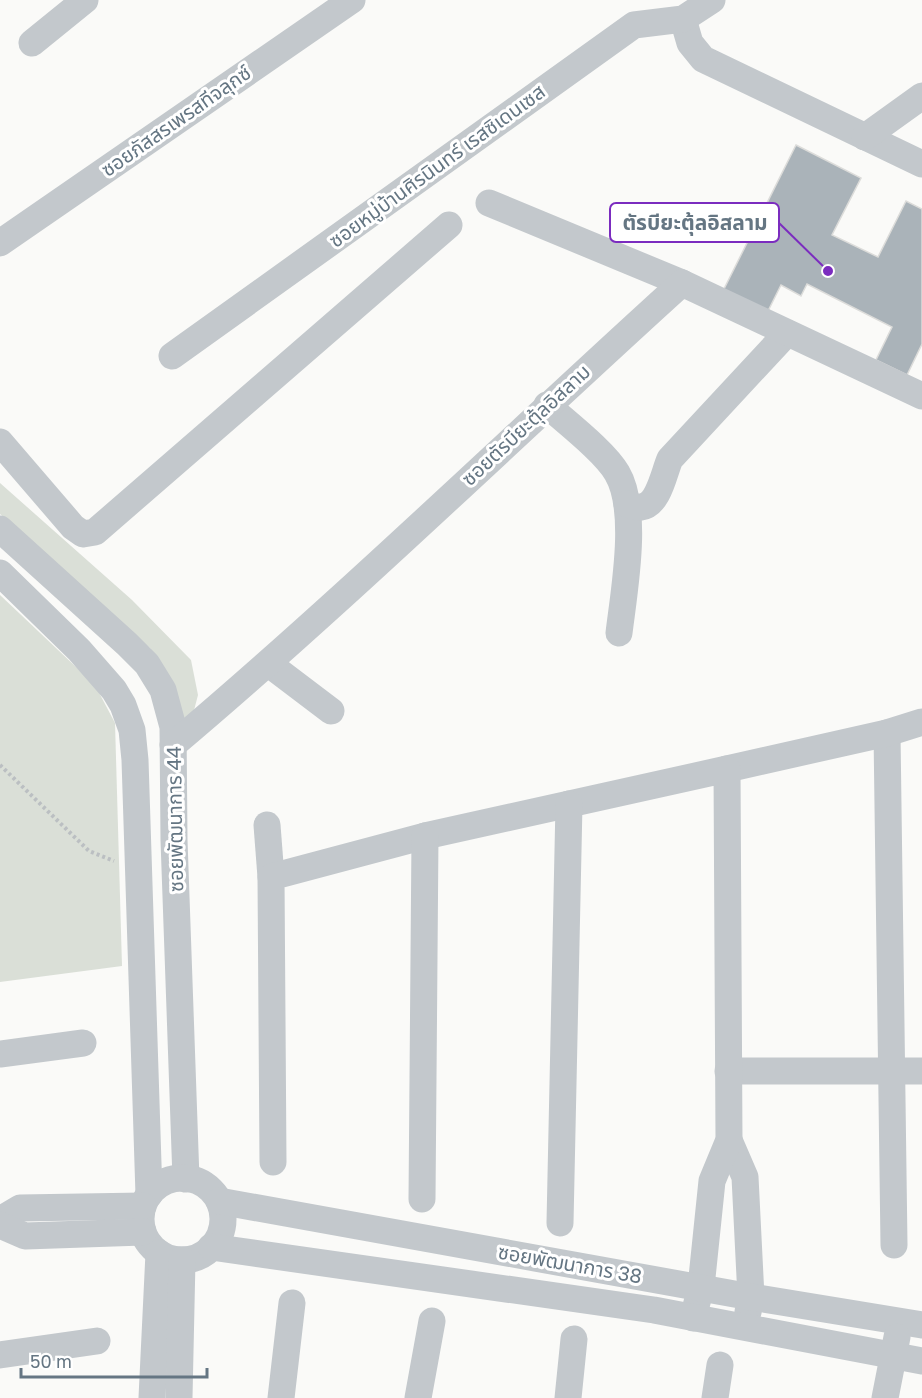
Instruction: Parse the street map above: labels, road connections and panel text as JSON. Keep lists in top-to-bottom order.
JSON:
{
  "streets": {
    "street": [
      "ซอยภัสสรเพรสทีจลุกซ์",
      "ซอยหมู่บ้านศิรนินทร์ เรสซิเดนเซส",
      "ซอยตัรบียะตุ้ลอิสลาม",
      "ซอยพัฒนาการ 44",
      "ซอยพัฒนาการ 38"
    ]
  },
  "crossings": [
    ["ซอยตัรบียะตุ้ลอิสลาม", "ซอยพัฒนาการ 44"],
    ["ซอยพัฒนาการ 44", "ซอยพัฒนาการ 38"]
  ],
  "places": ["ตัรบียะตุ้ลอิสลาม"],
  "scale_bar": "50 m"
}
